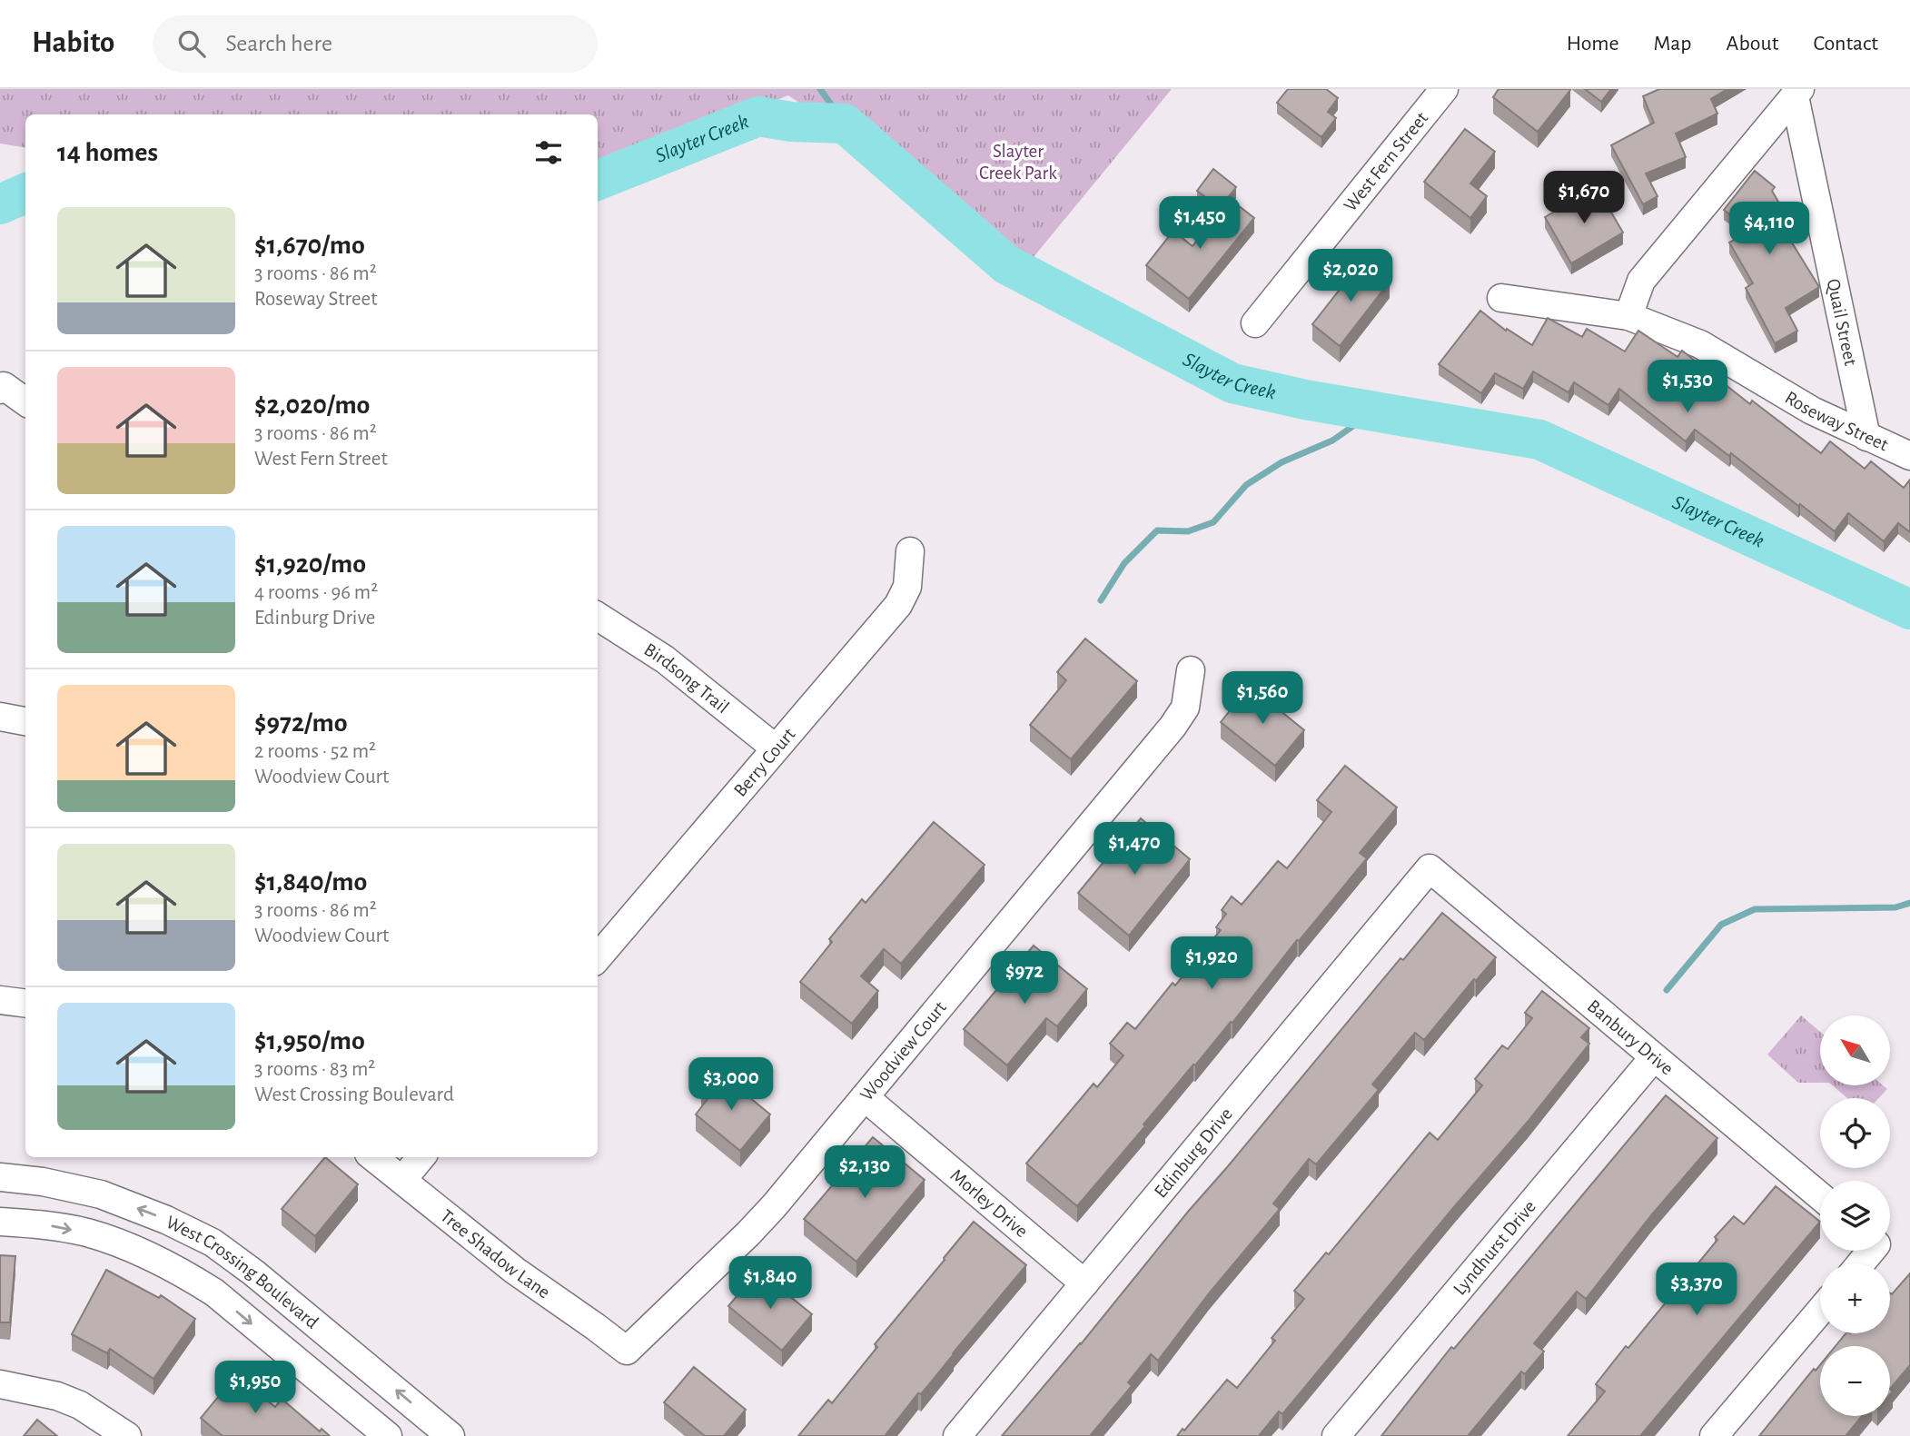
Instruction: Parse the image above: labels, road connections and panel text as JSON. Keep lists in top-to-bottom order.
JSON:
{
  "streets": {
    "street": [
      "West Fern Street",
      "Quail Street",
      "Roseway Street",
      "Birdsong Trail",
      "Berry Court",
      "Banbury Drive",
      "Woodview Court",
      "Edinburg Drive",
      "Morley Drive",
      "Lyndhurst Drive",
      "Tree Shadow Lane",
      "West Crossing Boulevard"
    ]
  },
  "crossings": [
    ["Quail Street", "Roseway Street"],
    ["Birdsong Trail", "Berry Court"],
    ["Banbury Drive", "Edinburg Drive"],
    ["Banbury Drive", "Lyndhurst Drive"],
    ["Woodview Court", "Morley Drive"],
    ["Woodview Court", "Tree Shadow Lane"],
    ["Edinburg Drive", "Morley Drive"]
  ],
  "water": ["Slayter Creek"],
  "parks": ["Slayter Creek Park"],
  "north": "top left",
  "page": {
    "header": "Habito",
    "search": "Search here",
    "nav": [
      "Home",
      "Map",
      "About",
      "Contact"
    ],
    "heading": "14 homes",
    "price": [
      "$1,670",
      "$1,450",
      "$4,110",
      "$2,020",
      "$1,530",
      "$1,560",
      "$1,470",
      "$1,920",
      "$972",
      "$3,000",
      "$2,130",
      "$1,840",
      "$3,370",
      "$1,950"
    ],
    "list": [
      {
        "name": "$1,670/mo",
        "note": "3 rooms · 86 m² · Roseway Street"
      },
      {
        "name": "$2,020/mo",
        "note": "3 rooms · 86 m² · West Fern Street"
      },
      {
        "name": "$1,920/mo",
        "note": "4 rooms · 96 m² · Edinburg Drive"
      },
      {
        "name": "$972/mo",
        "note": "2 rooms · 52 m² · Woodview Court"
      },
      {
        "name": "$1,840/mo",
        "note": "3 rooms · 86 m² · Woodview Court"
      },
      {
        "name": "$1,950/mo",
        "note": "3 rooms · 83 m² · West Crossing Boulevard"
      }
    ],
    "map_buttons": ["+", "−"]
  }
}
